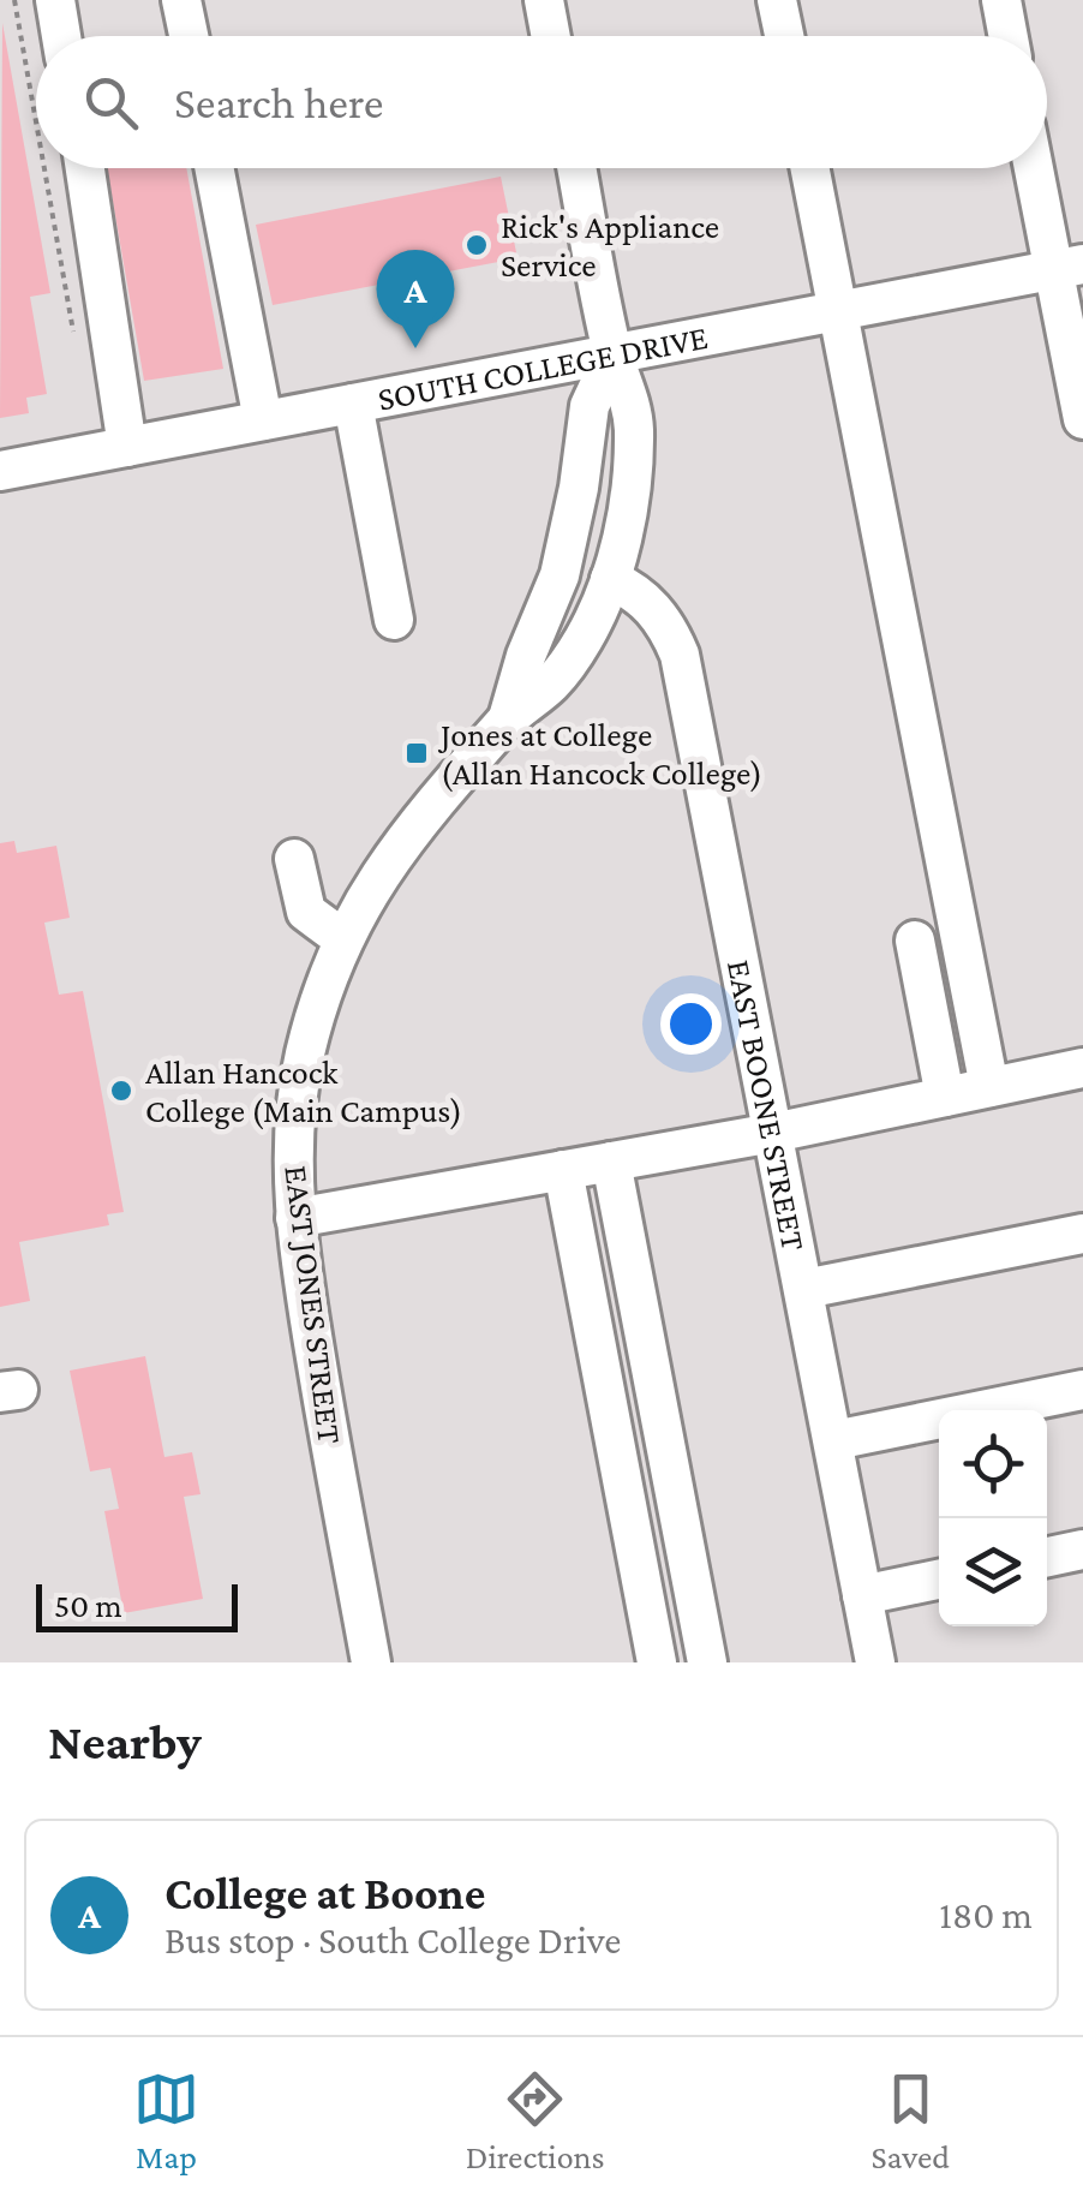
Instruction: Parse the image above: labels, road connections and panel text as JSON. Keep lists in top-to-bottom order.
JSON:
{
  "streets": {
    "street": ["SOUTH COLLEGE DRIVE", "EAST BOONE STREET", "EAST JONES STREET"]
  },
  "crossings": [
    ["SOUTH COLLEGE DRIVE", "EAST JONES STREET"],
    ["EAST BOONE STREET", "EAST JONES STREET"]
  ],
  "places": {
    "other": ["Rick's Appliance Service", "Allan Hancock College (Main Campus)"],
    "transit": ["Jones at College (Allan Hancock College)"]
  },
  "scale_bar": "50 m",
  "page": {
    "search": "Search here",
    "pins": "A",
    "scale": "50 m",
    "heading": "Nearby",
    "list": [
      {
        "mark": "A",
        "name": "College at Boone",
        "note": "Bus stop · South College Drive",
        "value": "180 m"
      }
    ],
    "nav": ["Map", "Directions", "Saved"]
  }
}
